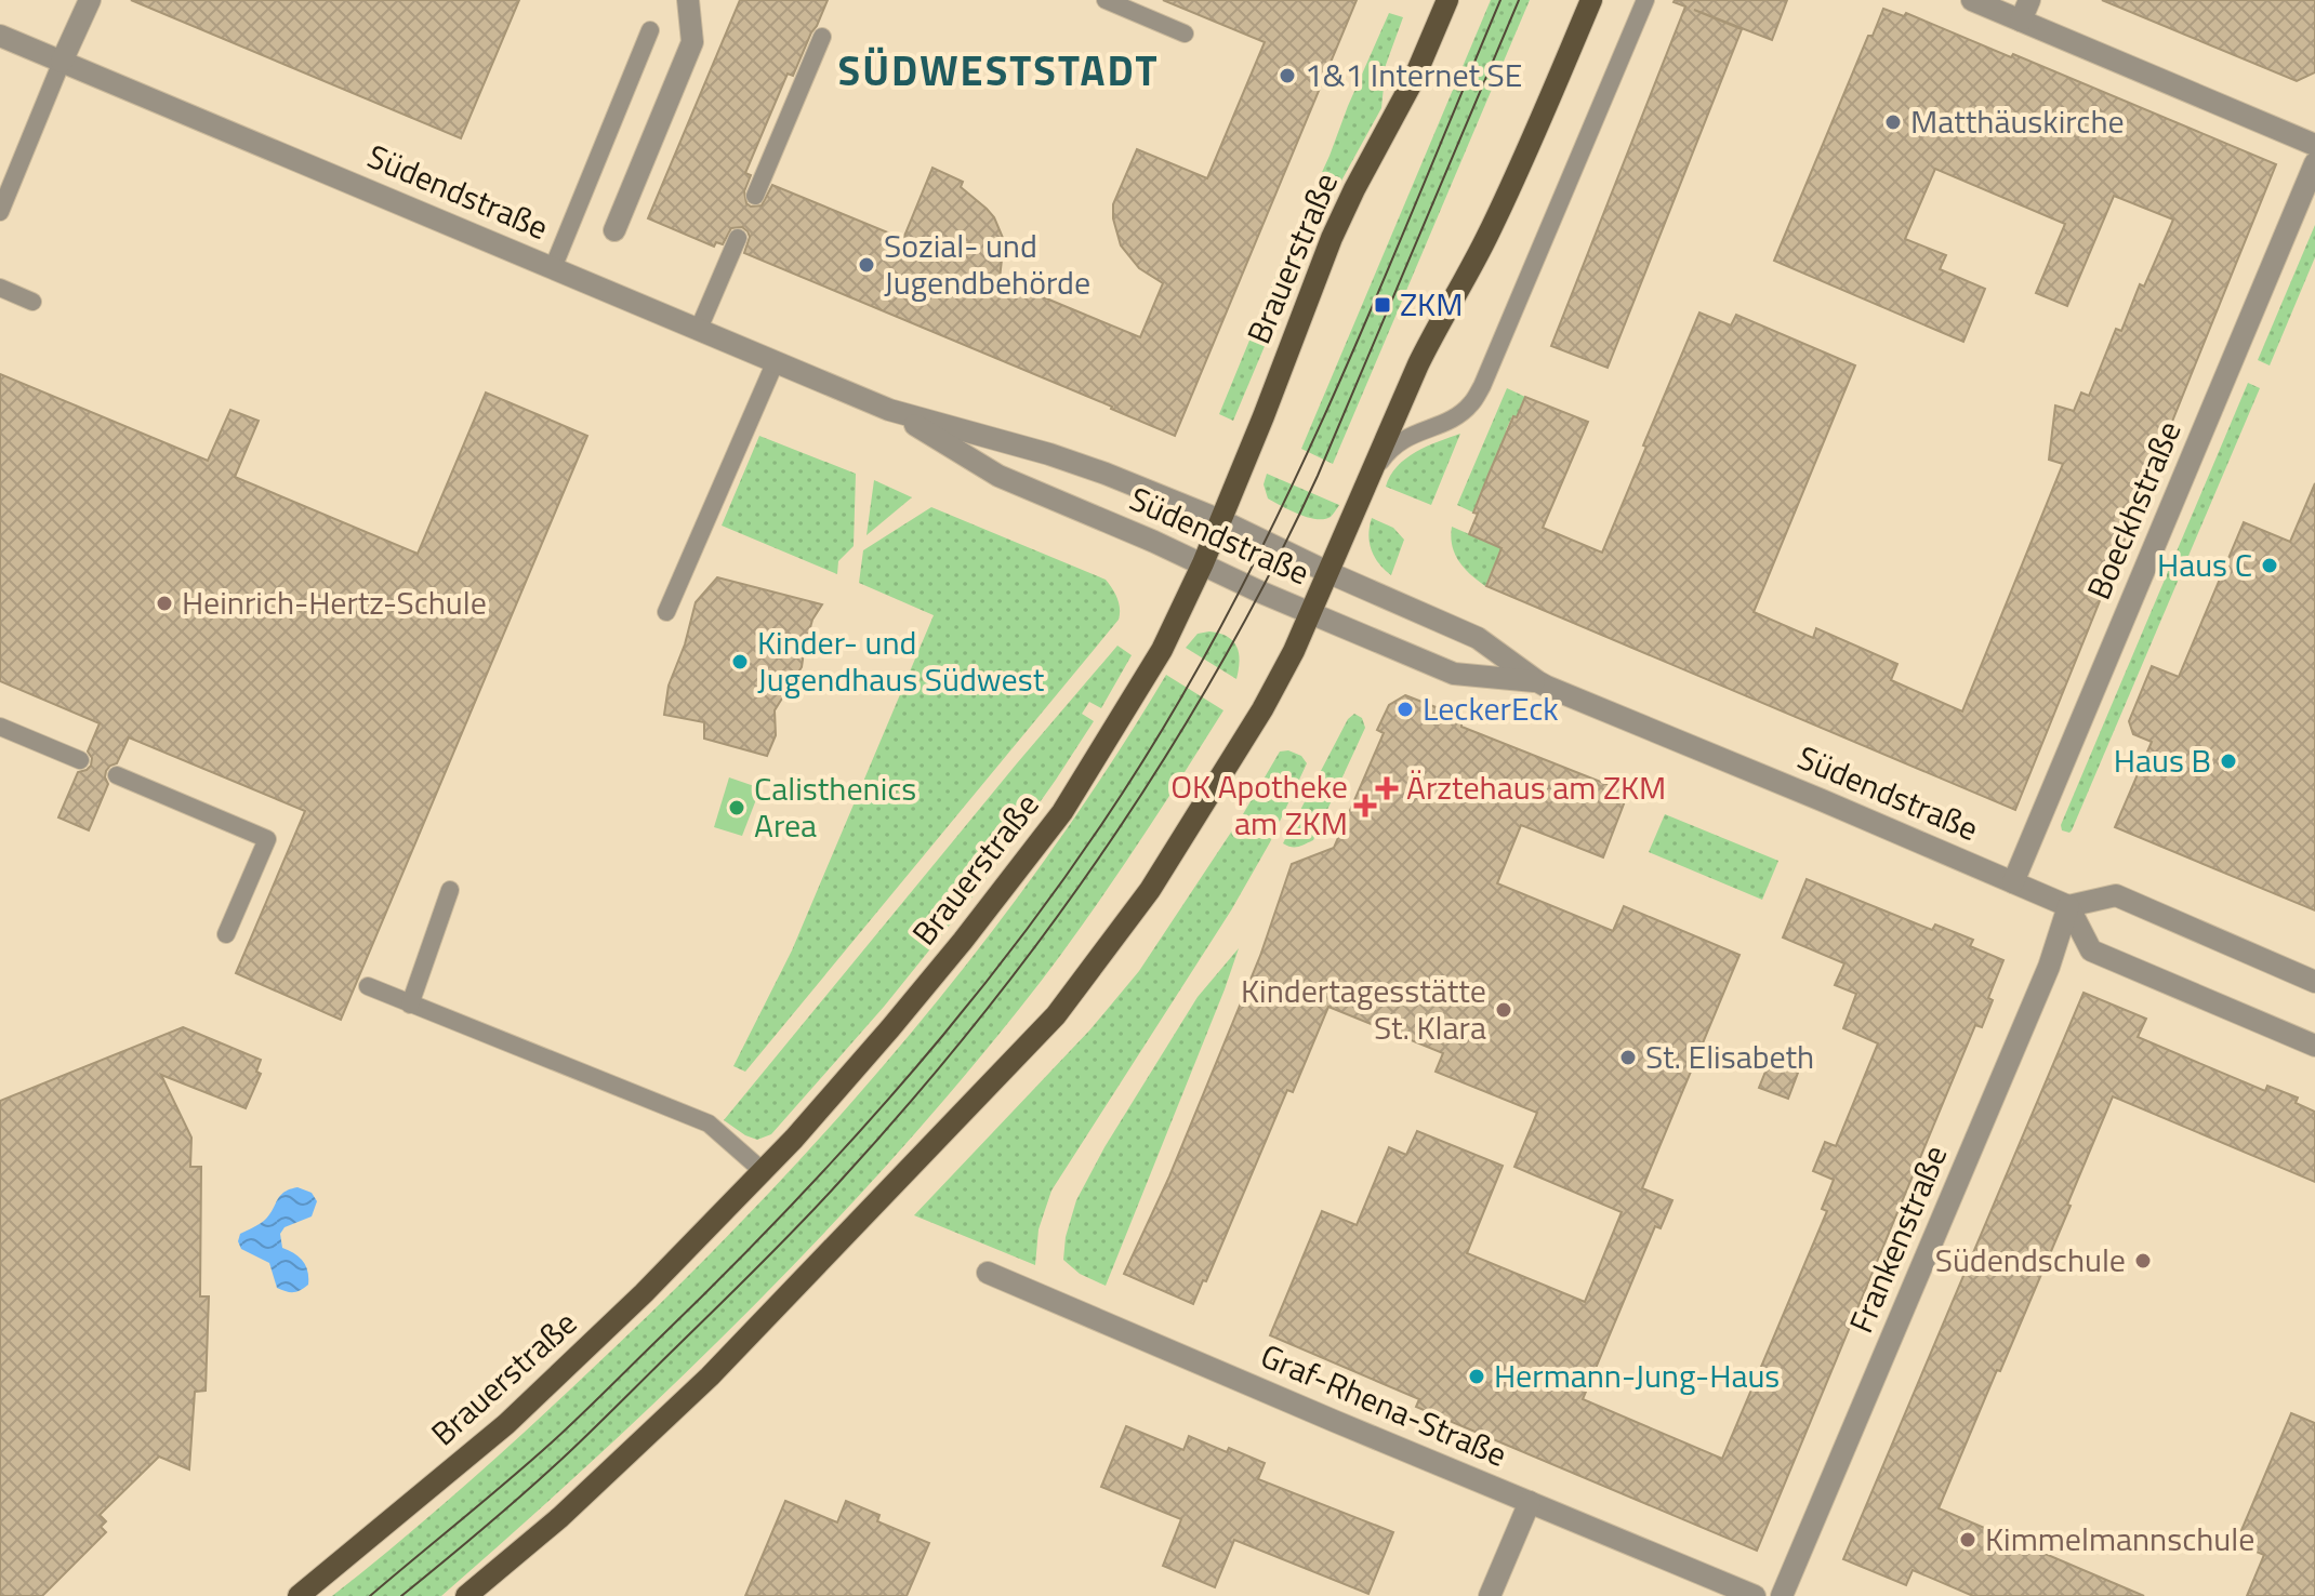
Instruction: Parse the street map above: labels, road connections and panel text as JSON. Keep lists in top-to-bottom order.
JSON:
{
  "streets": {
    "main road": ["Brauerstraße"],
    "street": [
      "Südendstraße",
      "Boeckhstraße",
      "Frankenstraße",
      "Graf-Rhena-Straße"
    ]
  },
  "crossings": [
    ["Südendstraße", "Brauerstraße"],
    ["Südendstraße", "Boeckhstraße"],
    ["Südendstraße", "Frankenstraße"]
  ],
  "districts": ["SÜDWESTSTADT"],
  "places": {
    "other": [
      "1&1 Internet SE",
      "Matthäuskirche",
      "Sozial- und Jugendbehörde",
      "Haus C",
      "Heinrich-Hertz-Schule",
      "Kinder- und Jugendhaus Südwest",
      "LeckerEck",
      "Haus B",
      "Calisthenics Area",
      "Kindertagesstätte St. Klara",
      "St. Elisabeth",
      "Südendschule",
      "Hermann-Jung-Haus",
      "Kimmelmannschule"
    ],
    "transit": ["ZKM"],
    "health": ["Ärztehaus am ZKM", "OK Apotheke am ZKM"]
  }
}
